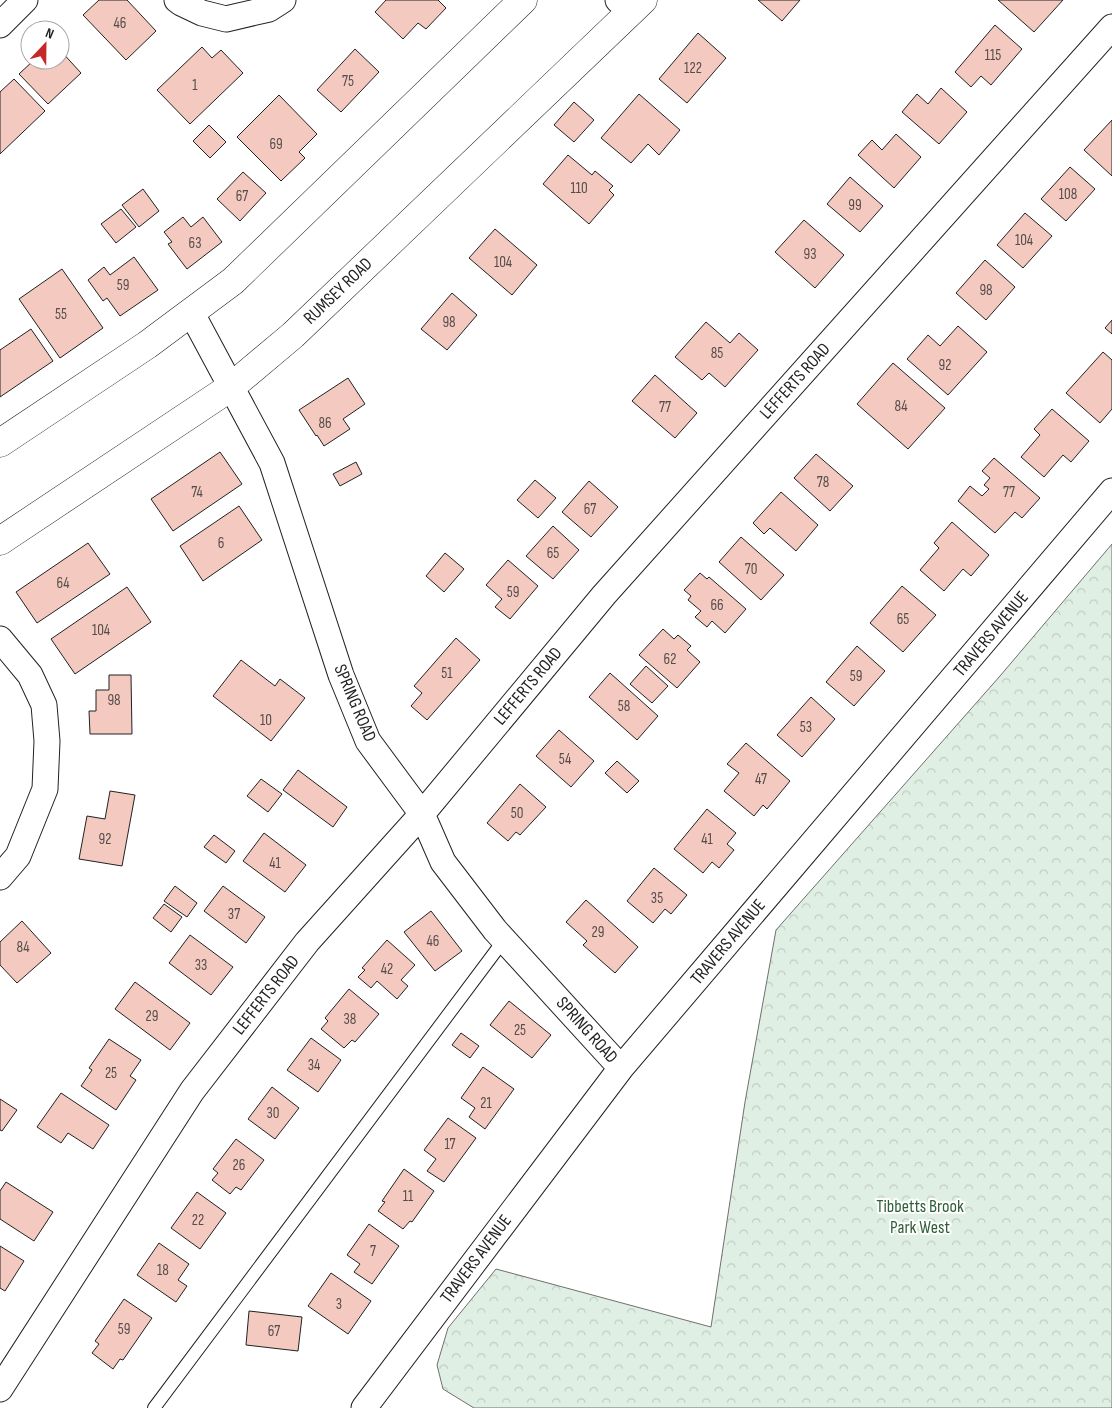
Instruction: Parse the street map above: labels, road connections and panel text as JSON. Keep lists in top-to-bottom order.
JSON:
{
  "streets": {
    "street": [
      "RUMSEY ROAD",
      "LEFFERTS ROAD",
      "TRAVERS AVENUE",
      "SPRING ROAD"
    ]
  },
  "crossings": [
    ["RUMSEY ROAD", "SPRING ROAD"],
    ["LEFFERTS ROAD", "SPRING ROAD"],
    ["TRAVERS AVENUE", "SPRING ROAD"]
  ],
  "parks": ["Tibbetts Brook Park West"],
  "house_numbers": [
    "46",
    "115",
    "122",
    "75",
    "1",
    "69",
    "110",
    "108",
    "67",
    "99",
    "104",
    "63",
    "93",
    "104",
    "59",
    "98",
    "55",
    "98",
    "85",
    "92",
    "84",
    "77",
    "86",
    "78",
    "74",
    "77",
    "67",
    "6",
    "65",
    "70",
    "64",
    "59",
    "66",
    "65",
    "104",
    "62",
    "51",
    "59",
    "98",
    "58",
    "10",
    "53",
    "54",
    "47",
    "50",
    "92",
    "41",
    "41",
    "35",
    "37",
    "29",
    "46",
    "84",
    "33",
    "42",
    "29",
    "38",
    "25",
    "34",
    "25",
    "21",
    "30",
    "17",
    "26",
    "11",
    "22",
    "7",
    "18",
    "3",
    "59",
    "67"
  ],
  "north": "top"
}
